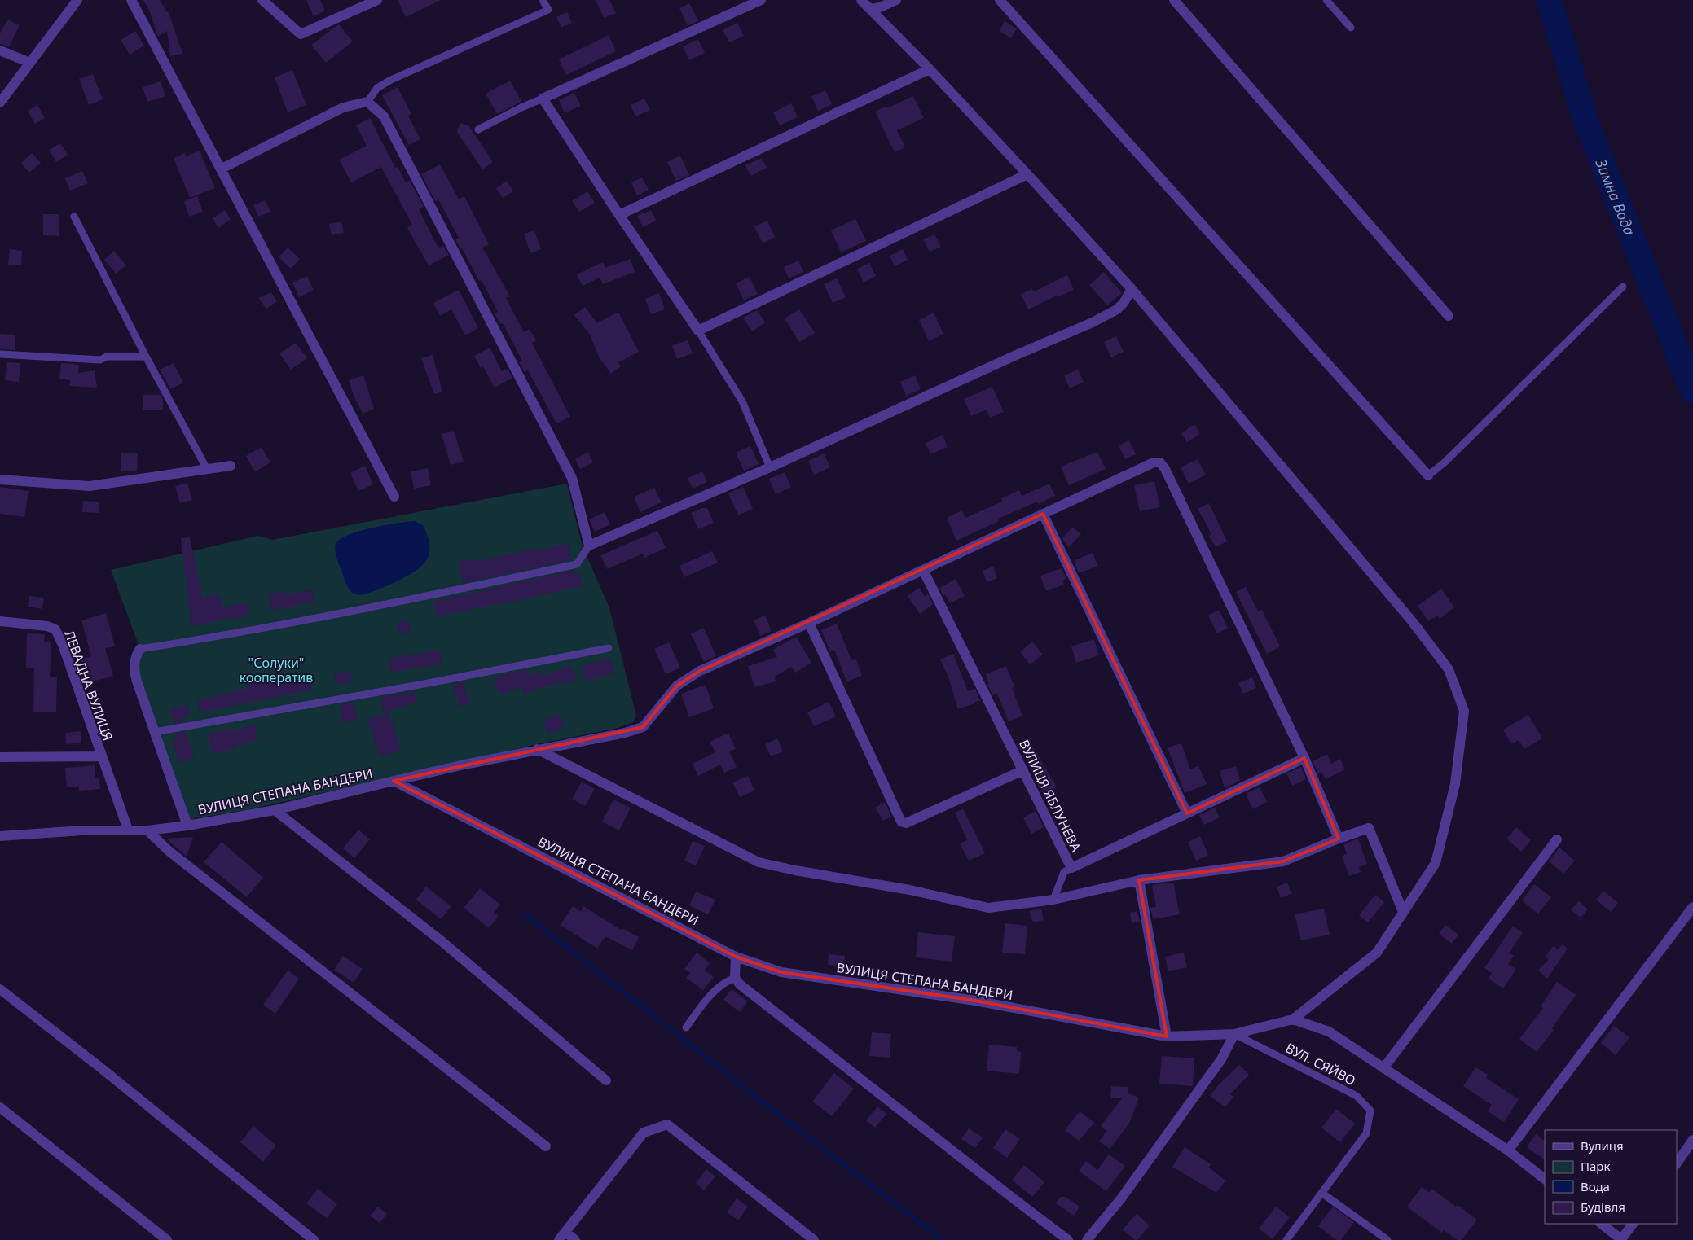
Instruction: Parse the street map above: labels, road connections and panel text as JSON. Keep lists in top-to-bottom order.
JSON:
{
  "streets": {
    "street": ["ЛЕВАДНА ВУЛИЦЯ", "ВУЛИЦЯ СТЕПАНА БАНДЕРИ", "ВУЛИЦЯ ЯБЛУНЕВА"],
    "lane": ["ВУЛ. СЯЙВО"]
  },
  "crossings": [
    ["ЛЕВАДНА ВУЛИЦЯ", "ВУЛИЦЯ СТЕПАНА БАНДЕРИ"],
    ["ВУЛИЦЯ СТЕПАНА БАНДЕРИ", "ВУЛ. СЯЙВО"]
  ],
  "water": ["Зимна Вода"],
  "parks": ["\"Солуки\" кооператив"],
  "legend": [
    "Вулиця",
    "Парк",
    "Вода",
    "Будівля"
  ]
}
